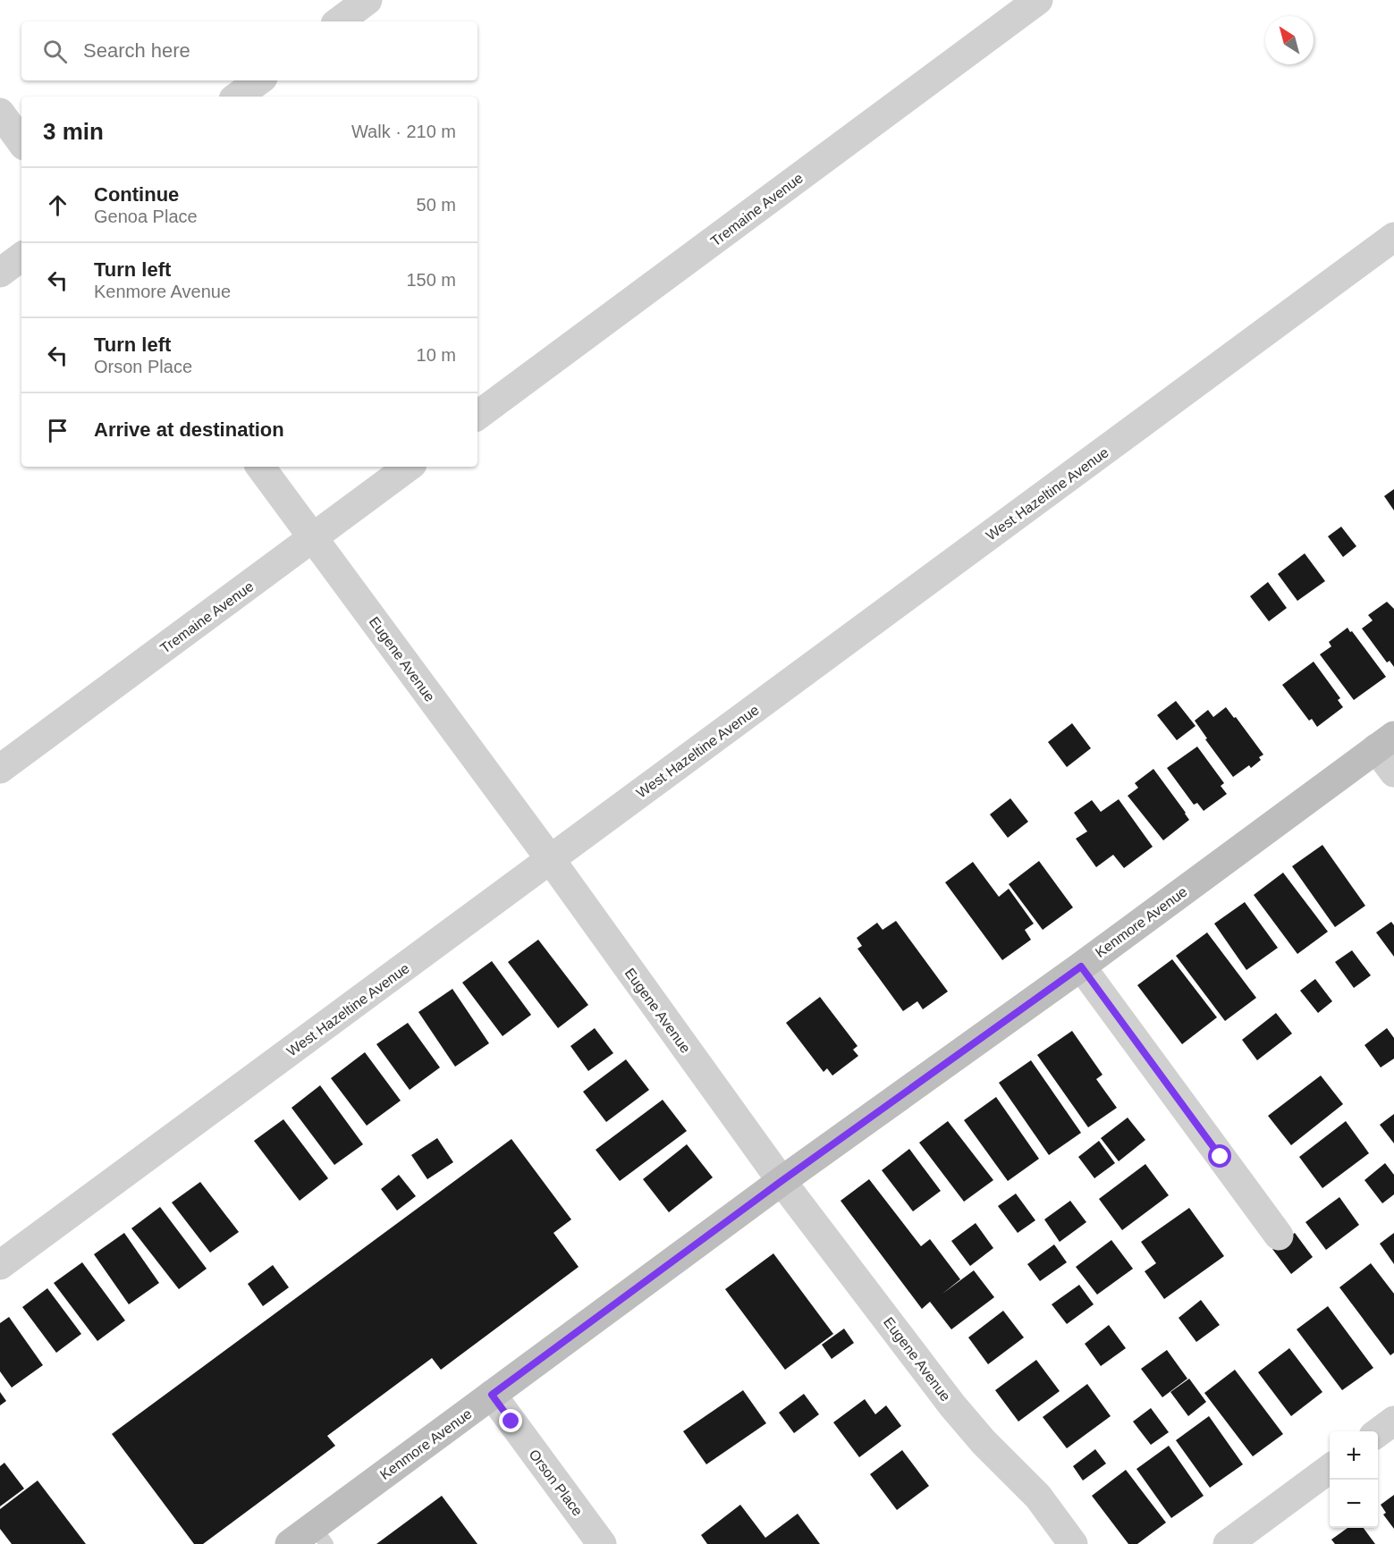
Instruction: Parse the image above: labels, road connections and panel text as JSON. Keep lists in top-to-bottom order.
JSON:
{
  "streets": {
    "street": [
      "Tremaine Avenue",
      "West Hazeltine Avenue",
      "Eugene Avenue",
      "Kenmore Avenue",
      "Orson Place"
    ]
  },
  "crossings": [
    ["Tremaine Avenue", "Eugene Avenue"],
    ["West Hazeltine Avenue", "Eugene Avenue"],
    ["Eugene Avenue", "Kenmore Avenue"],
    ["Kenmore Avenue", "Orson Place"]
  ],
  "north": "top left",
  "page": {
    "search": "Search here",
    "heading": ["3 min", "Walk · 210 m"],
    "list": [
      ["Continue", "Genoa Place", "50 m"],
      ["Turn left", "Kenmore Avenue", "150 m"],
      ["Turn left", "Orson Place", "10 m"],
      "Arrive at destination"
    ],
    "map_buttons": ["+", "−"]
  }
}
